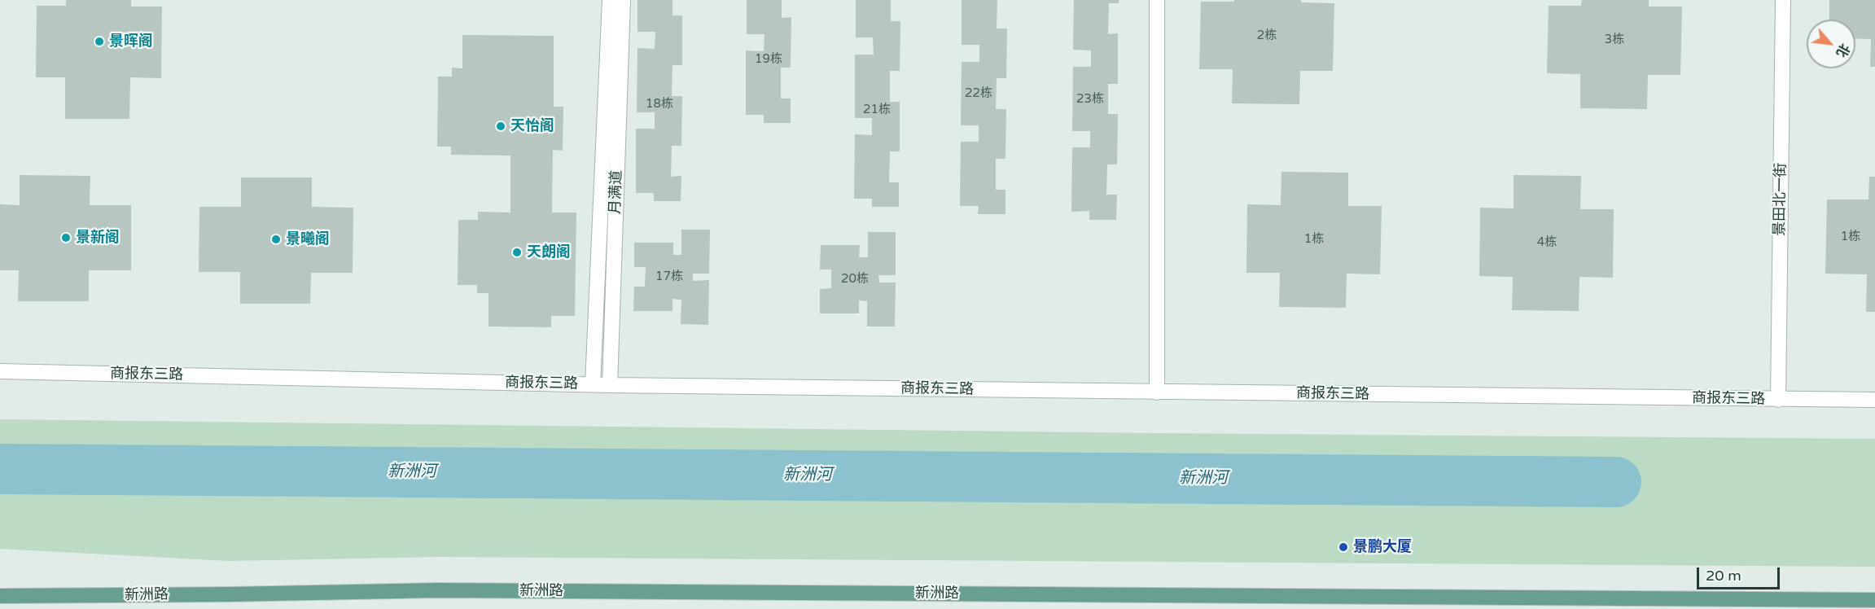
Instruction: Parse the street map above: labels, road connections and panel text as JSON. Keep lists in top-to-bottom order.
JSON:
{
  "streets": {
    "main road": ["新洲路"],
    "street": ["月满道", "景田北一街", "商报东三路"]
  },
  "crossings": [
    ["月满道", "商报东三路"],
    ["景田北一街", "商报东三路"]
  ],
  "water": ["新洲河"],
  "places": [
    "景晖阁",
    "天怡阁",
    "景新阁",
    "景曦阁",
    "天朗阁",
    "景鹏大厦"
  ],
  "house_numbers": [
    "2栋",
    "3栋",
    "19栋",
    "22栋",
    "23栋",
    "18栋",
    "21栋",
    "1栋",
    "1栋",
    "4栋",
    "17栋",
    "20栋"
  ],
  "scale_bar": "20 m",
  "north": "bottom right"
}
